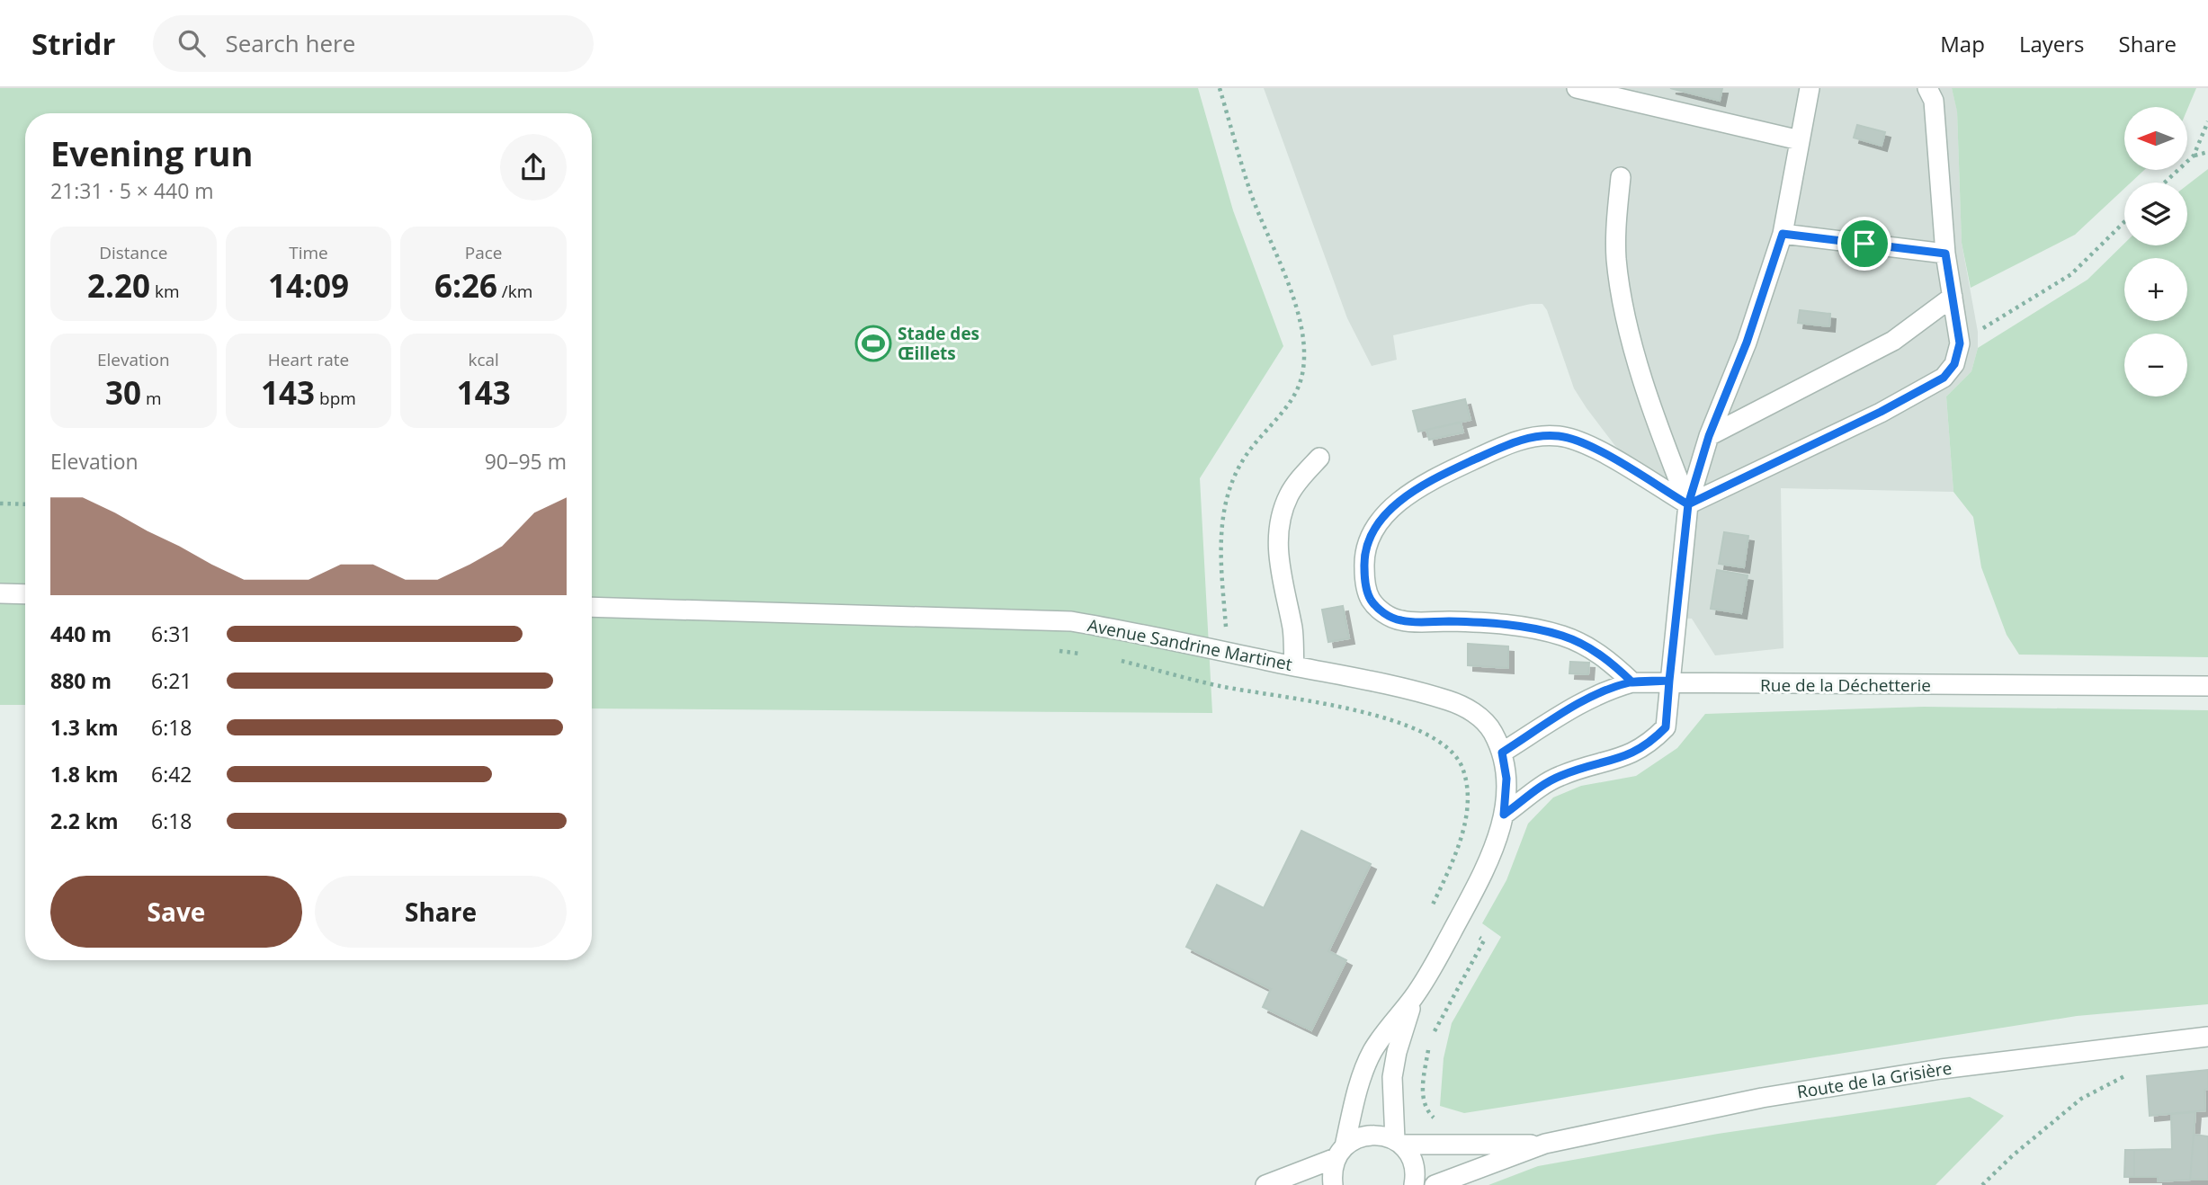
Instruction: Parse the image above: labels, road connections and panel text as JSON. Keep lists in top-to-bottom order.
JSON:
{
  "streets": {
    "street": ["Avenue Sandrine Martinet", "Rue de la Déchetterie", "Route de la Grisière"]
  },
  "crossings": [
    ["Avenue Sandrine Martinet", "Rue de la Déchetterie"],
    ["Avenue Sandrine Martinet", "Route de la Grisière"]
  ],
  "places": {
    "sports": ["Stade des Œillets"]
  },
  "north": "left",
  "page": {
    "header": "Stridr",
    "search": "Search here",
    "nav": ["Map", "Layers", "Share"],
    "map_buttons": ["+", "−"],
    "heading": ["Evening run", "21:31 · 5 × 440 m"],
    "stats": [
      ["Distance", "2.20 km"],
      ["Time", "14:09"],
      ["Pace", "6:26 /km"],
      ["Elevation", "30 m"],
      ["Heart rate", "143 bpm"],
      ["kcal", "143"]
    ],
    "chart": ["Elevation", "90–95 m"],
    "list": [
      {
        "name": "440 m",
        "note": "6:31"
      },
      {
        "name": "880 m",
        "note": "6:21"
      },
      {
        "name": "1.3 km",
        "note": "6:18"
      },
      {
        "name": "1.8 km",
        "note": "6:42"
      },
      {
        "name": "2.2 km",
        "note": "6:18"
      }
    ],
    "buttons": ["Save", "Share"]
  }
}
